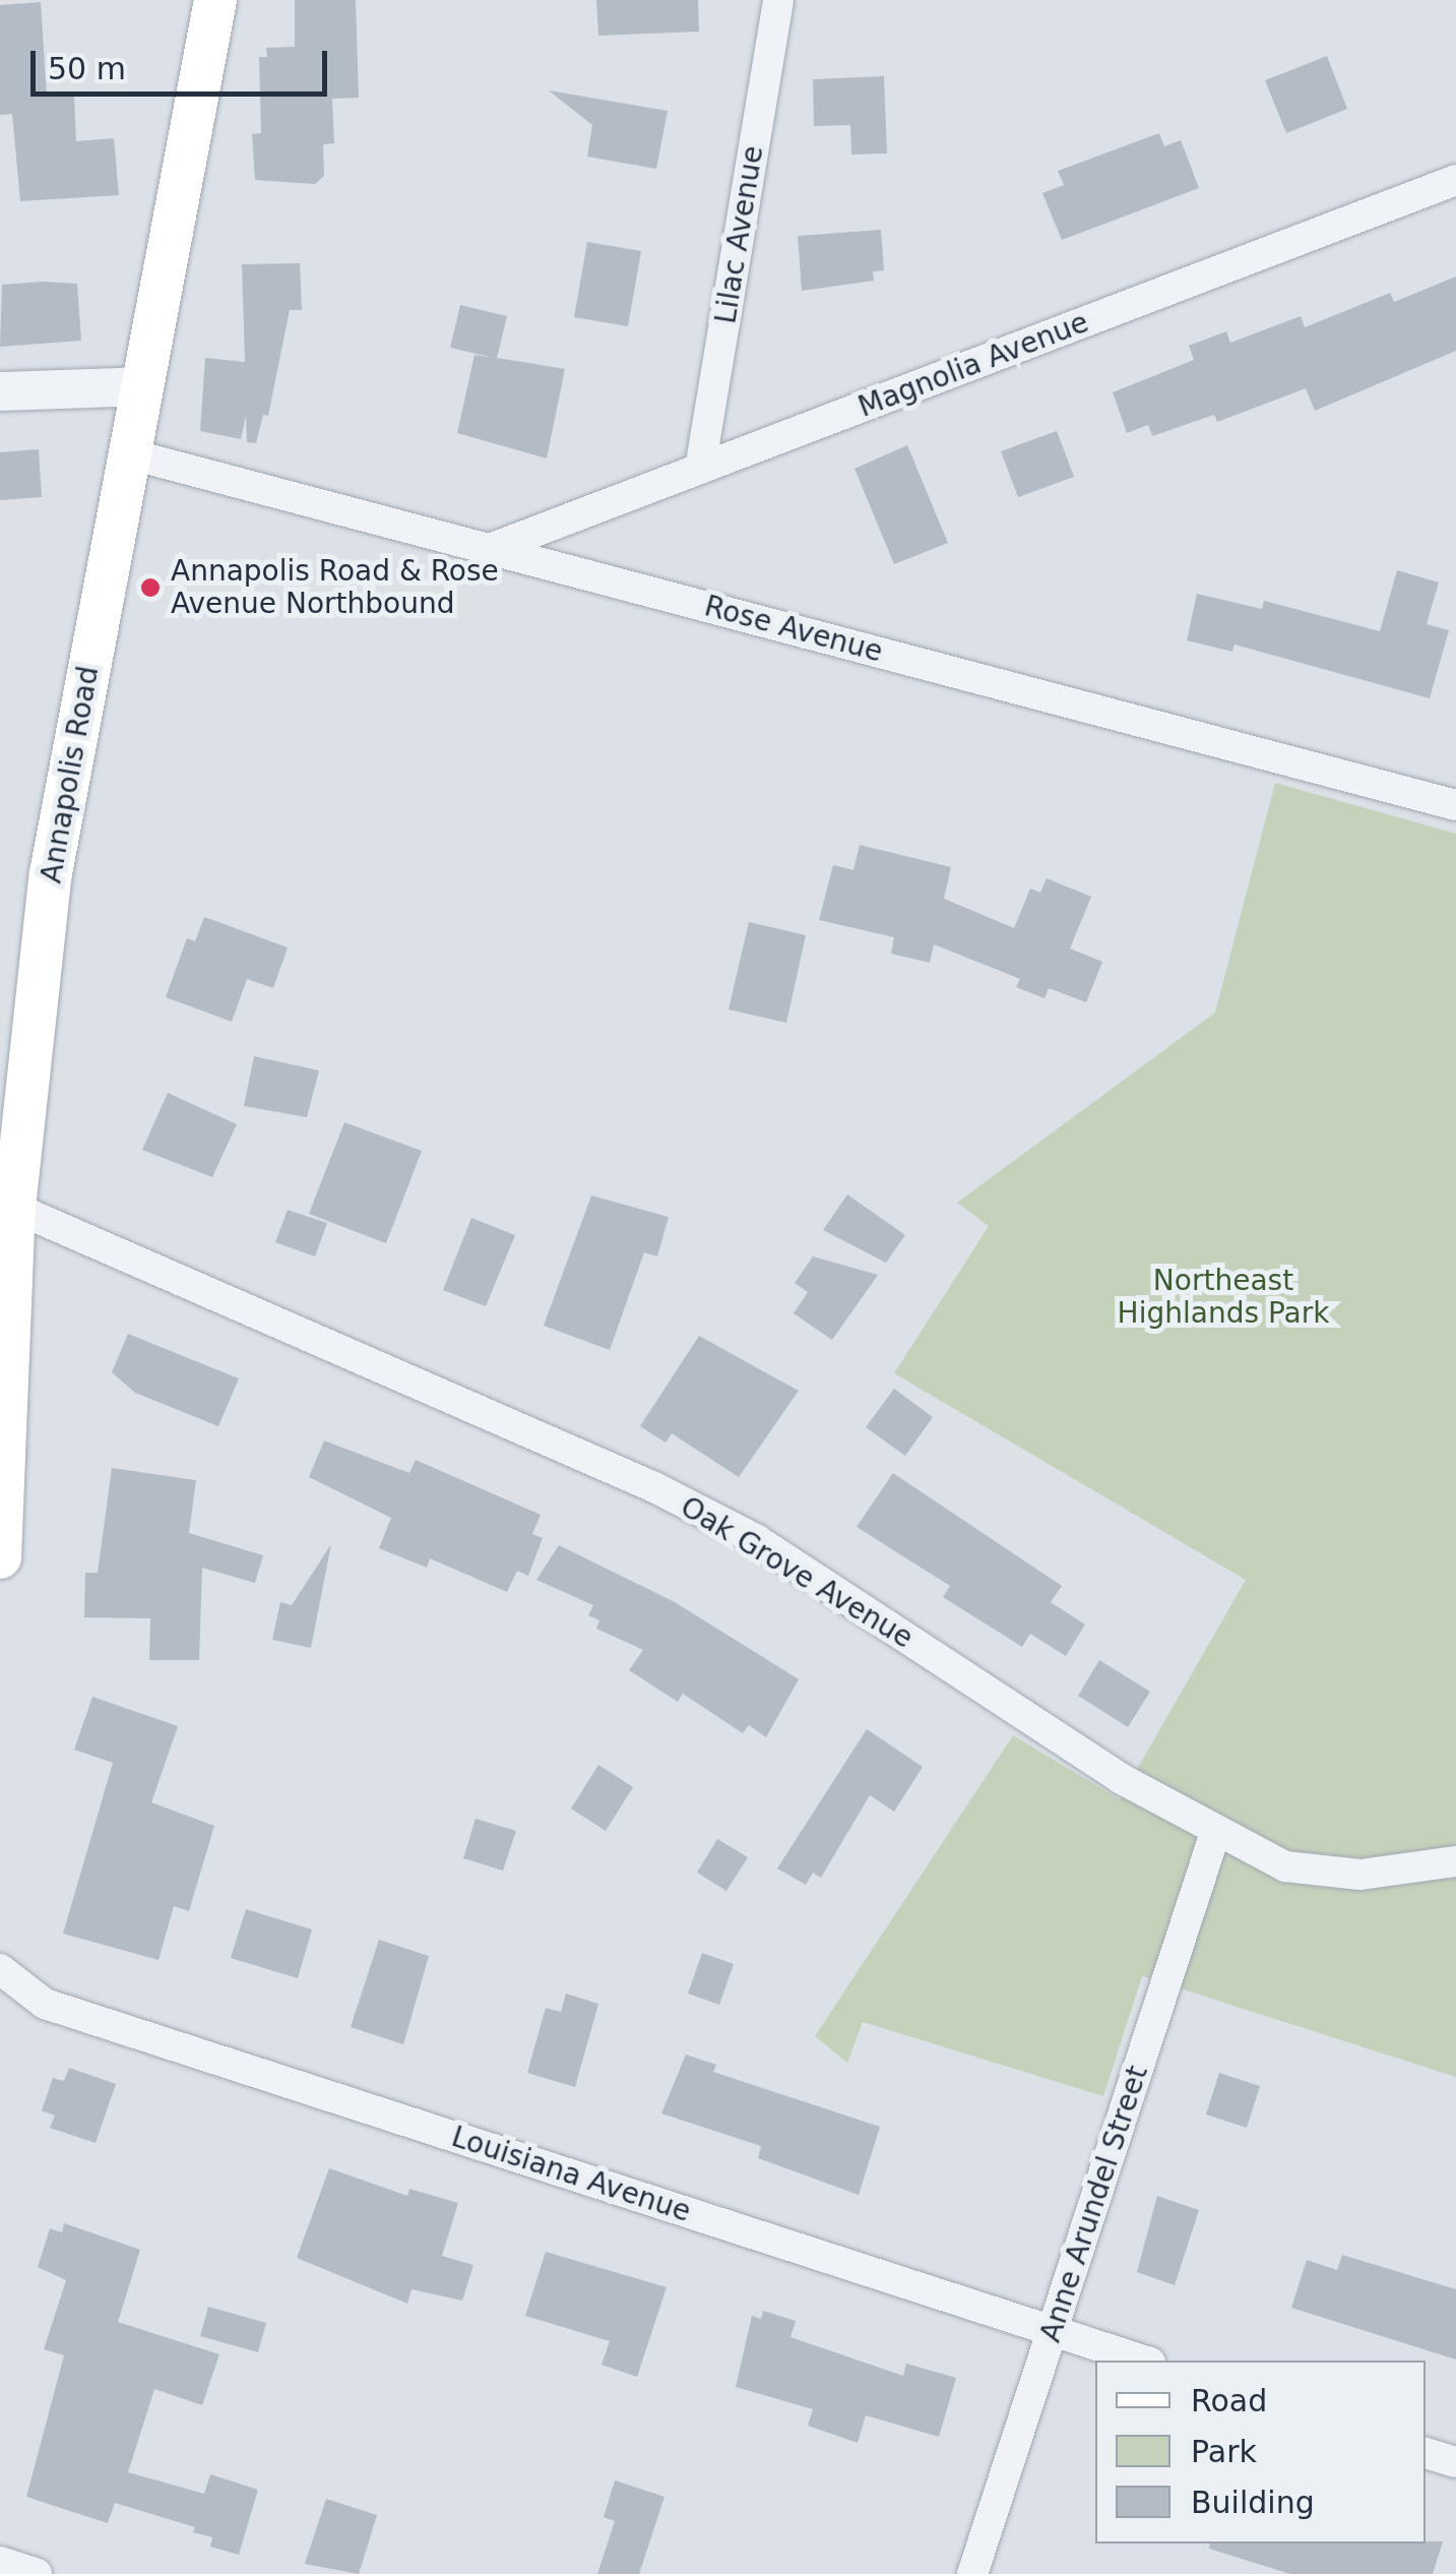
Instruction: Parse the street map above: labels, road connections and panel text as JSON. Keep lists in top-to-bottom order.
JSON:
{
  "streets": {
    "main road": ["Annapolis Road"],
    "street": [
      "Lilac Avenue",
      "Magnolia Avenue",
      "Rose Avenue",
      "Oak Grove Avenue",
      "Louisiana Avenue",
      "Anne Arundel Street"
    ]
  },
  "crossings": [
    ["Lilac Avenue", "Magnolia Avenue"],
    ["Magnolia Avenue", "Rose Avenue"],
    ["Rose Avenue", "Annapolis Road"],
    ["Annapolis Road", "Oak Grove Avenue"],
    ["Oak Grove Avenue", "Anne Arundel Street"],
    ["Louisiana Avenue", "Anne Arundel Street"]
  ],
  "parks": ["Northeast Highlands Park"],
  "places": ["Annapolis Road & Rose Avenue Northbound"],
  "legend": ["Road", "Park", "Building"],
  "scale_bar": "50 m"
}
